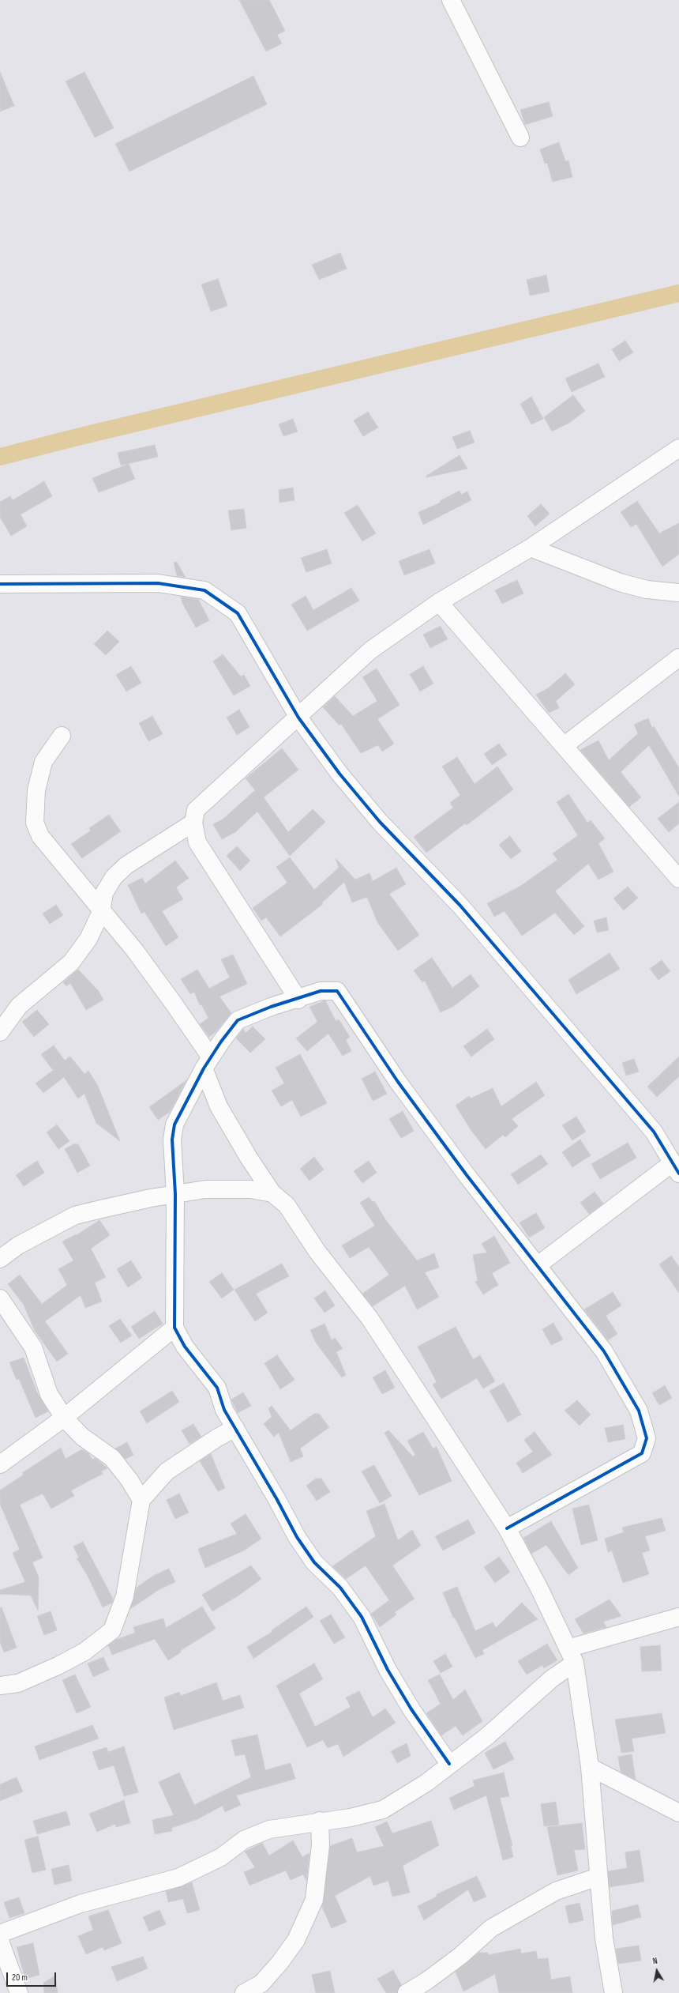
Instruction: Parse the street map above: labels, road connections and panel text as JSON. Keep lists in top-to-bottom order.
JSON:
{
  "scale_bar": "20 m",
  "north": "top"
}
